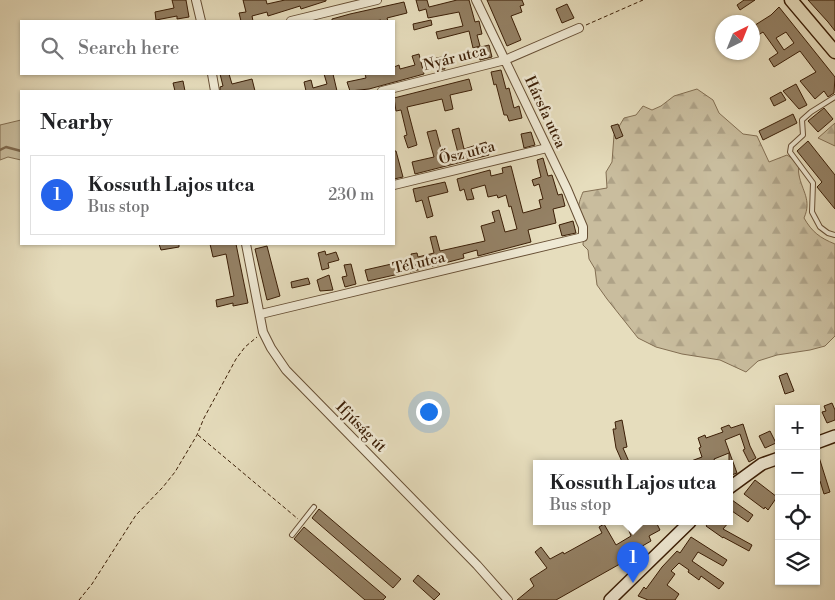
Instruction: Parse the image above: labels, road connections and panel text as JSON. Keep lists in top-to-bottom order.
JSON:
{
  "streets": {
    "street": [
      "Nyár utca",
      "Hársfa utca",
      "Ősz utca",
      "Tél utca",
      "Ifjúság út"
    ]
  },
  "crossings": [
    ["Nyár utca", "Hársfa utca"],
    ["Hársfa utca", "Ősz utca"],
    ["Hársfa utca", "Tél utca"],
    ["Tél utca", "Ifjúság út"]
  ],
  "north": "top right",
  "page": {
    "search": "Search here",
    "heading": "Nearby",
    "list": [
      {
        "mark": "1",
        "name": "Kossuth Lajos utca",
        "note": "Bus stop",
        "value": "230 m"
      }
    ],
    "map_buttons": ["+", "−"],
    "popup": ["Kossuth Lajos utca", "Bus stop"],
    "pins": "1"
  }
}
